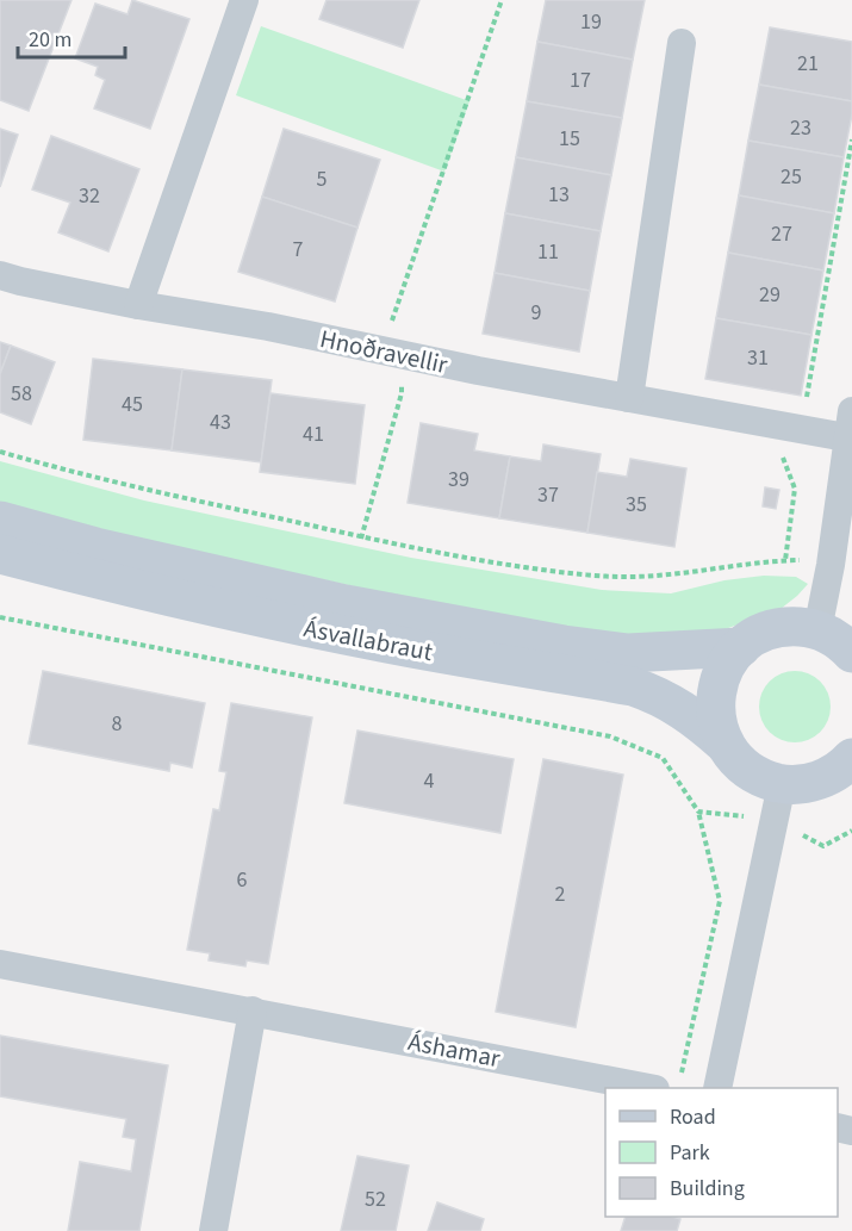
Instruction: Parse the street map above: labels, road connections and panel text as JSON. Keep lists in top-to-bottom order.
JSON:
{
  "streets": {
    "main road": ["Ásvallabraut"],
    "street": ["Hnoðravellir", "Áshamar"]
  },
  "house_numbers": [
    "19",
    "21",
    "17",
    "23",
    "15",
    "25",
    "5",
    "13",
    "32",
    "27",
    "7",
    "11",
    "29",
    "9",
    "31",
    "58",
    "45",
    "43",
    "41",
    "39",
    "37",
    "35",
    "8",
    "4",
    "6",
    "2",
    "52"
  ],
  "legend": ["Road", "Park", "Building"],
  "scale_bar": "20 m"
}
